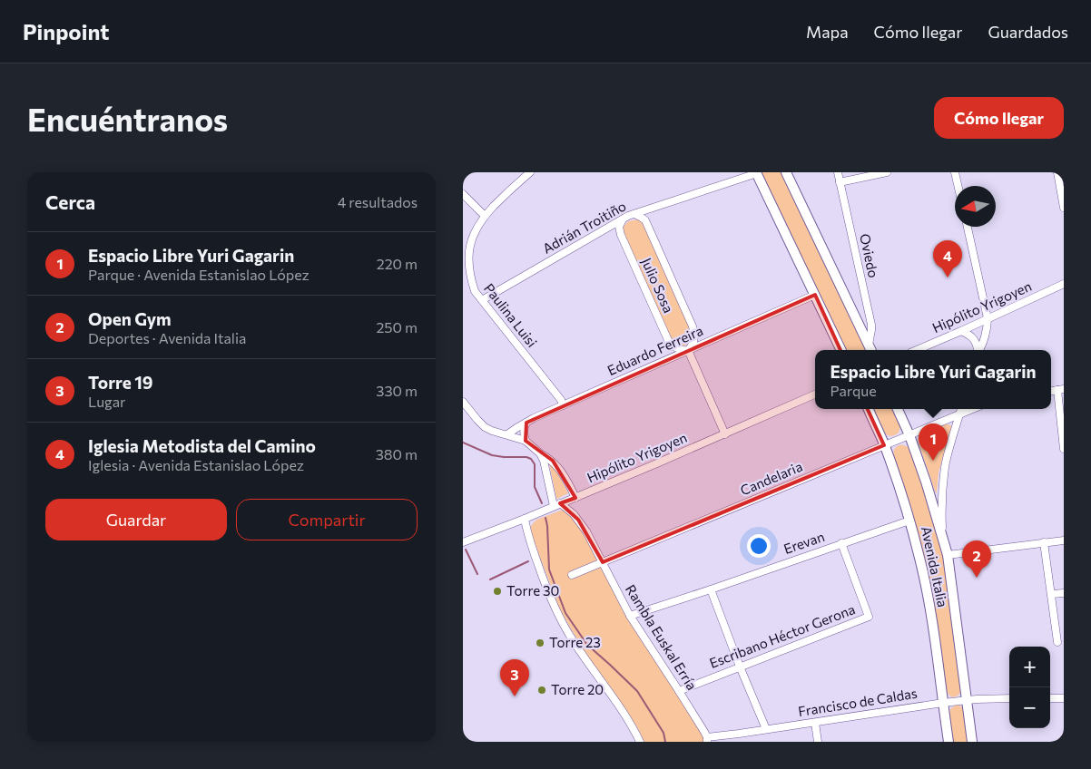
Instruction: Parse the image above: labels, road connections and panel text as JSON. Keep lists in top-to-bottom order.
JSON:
{
  "streets": {
    "main road": ["Avenida Italia"],
    "street": [
      "Adrián Troitiño",
      "Oviedo",
      "Julio Sosa",
      "Hipólito Yrigoyen",
      "Paulina Luisi",
      "Eduardo Ferreira",
      "Candelaria",
      "Erevan",
      "Escribano Héctor Gerona",
      "Rambla Euskal Erría",
      "Francisco de Caldas"
    ]
  },
  "crossings": [
    ["Adrián Troitiño", "Julio Sosa"],
    ["Adrián Troitiño", "Paulina Luisi"],
    ["Julio Sosa", "Eduardo Ferreira"],
    ["Hipólito Yrigoyen", "Rambla Euskal Erría"],
    ["Paulina Luisi", "Eduardo Ferreira"],
    ["Candelaria", "Avenida Italia"],
    ["Candelaria", "Rambla Euskal Erría"],
    ["Erevan", "Avenida Italia"],
    ["Erevan", "Escribano Héctor Gerona"],
    ["Erevan", "Rambla Euskal Erría"],
    ["Avenida Italia", "Francisco de Caldas"],
    ["Escribano Héctor Gerona", "Rambla Euskal Erría"],
    ["Rambla Euskal Erría", "Francisco de Caldas"]
  ],
  "places": ["Torre 30", "Torre 23", "Torre 20"],
  "north": "left",
  "page": {
    "header": "Pinpoint",
    "nav": ["Mapa", "Cómo llegar", "Guardados"],
    "buttons": [
      "Cómo llegar",
      ["Guardar", "Compartir"]
    ],
    "title": "Encuéntranos",
    "heading": ["Cerca", "4 resultados"],
    "list": [
      {
        "mark": "1",
        "name": "Espacio Libre Yuri Gagarin",
        "note": "Parque · Avenida Estanislao López",
        "value": "220 m"
      },
      {
        "mark": "2",
        "name": "Open Gym",
        "note": "Deportes · Avenida Italia",
        "value": "250 m"
      },
      {
        "mark": "3",
        "name": "Torre 19",
        "note": "Lugar",
        "value": "330 m"
      },
      {
        "mark": "4",
        "name": "Iglesia Metodista del Camino",
        "note": "Iglesia · Avenida Estanislao López",
        "value": "380 m"
      }
    ],
    "pins": [
      "4",
      "1",
      "2",
      "3"
    ],
    "popup": ["Espacio Libre Yuri Gagarin", "Parque"],
    "map_buttons": ["+", "−"]
  }
}
